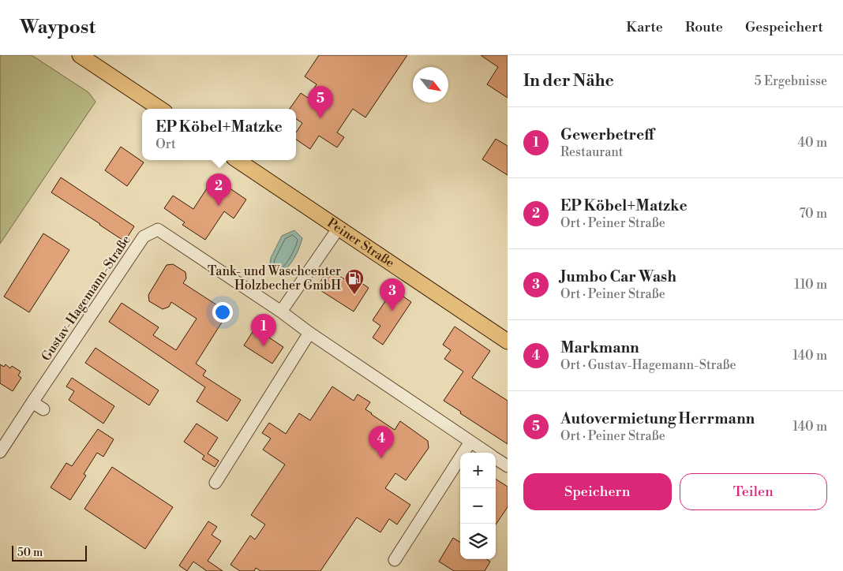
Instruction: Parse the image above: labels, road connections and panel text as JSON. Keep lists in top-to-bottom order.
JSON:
{
  "streets": {
    "main road": ["Peiner Straße"],
    "street": ["Gustav-Hagemann-Straße"]
  },
  "places": {
    "fuel station": ["Tank- und Waschcenter Holzbecher GmbH"]
  },
  "scale_bar": "50 m",
  "north": "bottom right",
  "page": {
    "header": "Waypost",
    "nav": ["Karte", "Route", "Gespeichert"],
    "heading": ["In der Nähe", "5 Ergebnisse"],
    "pins": [
      "5",
      "2",
      "3",
      "1",
      "4"
    ],
    "list": [
      {
        "mark": "1",
        "name": "Gewerbetreff",
        "note": "Restaurant",
        "value": "40 m"
      },
      {
        "mark": "2",
        "name": "EP Köbel+Matzke",
        "note": "Ort · Peiner Straße",
        "value": "70 m"
      },
      {
        "mark": "3",
        "name": "Jumbo Car Wash",
        "note": "Ort · Peiner Straße",
        "value": "110 m"
      },
      {
        "mark": "4",
        "name": "Markmann",
        "note": "Ort · Gustav-Hagemann-Straße",
        "value": "140 m"
      },
      {
        "mark": "5",
        "name": "Autovermietung Herrmann",
        "note": "Ort · Peiner Straße",
        "value": "140 m"
      }
    ],
    "popup": ["EP Köbel+Matzke", "Ort"],
    "map_buttons": ["+", "−"],
    "buttons": ["Speichern", "Teilen"],
    "scale": "50 m"
  }
}
